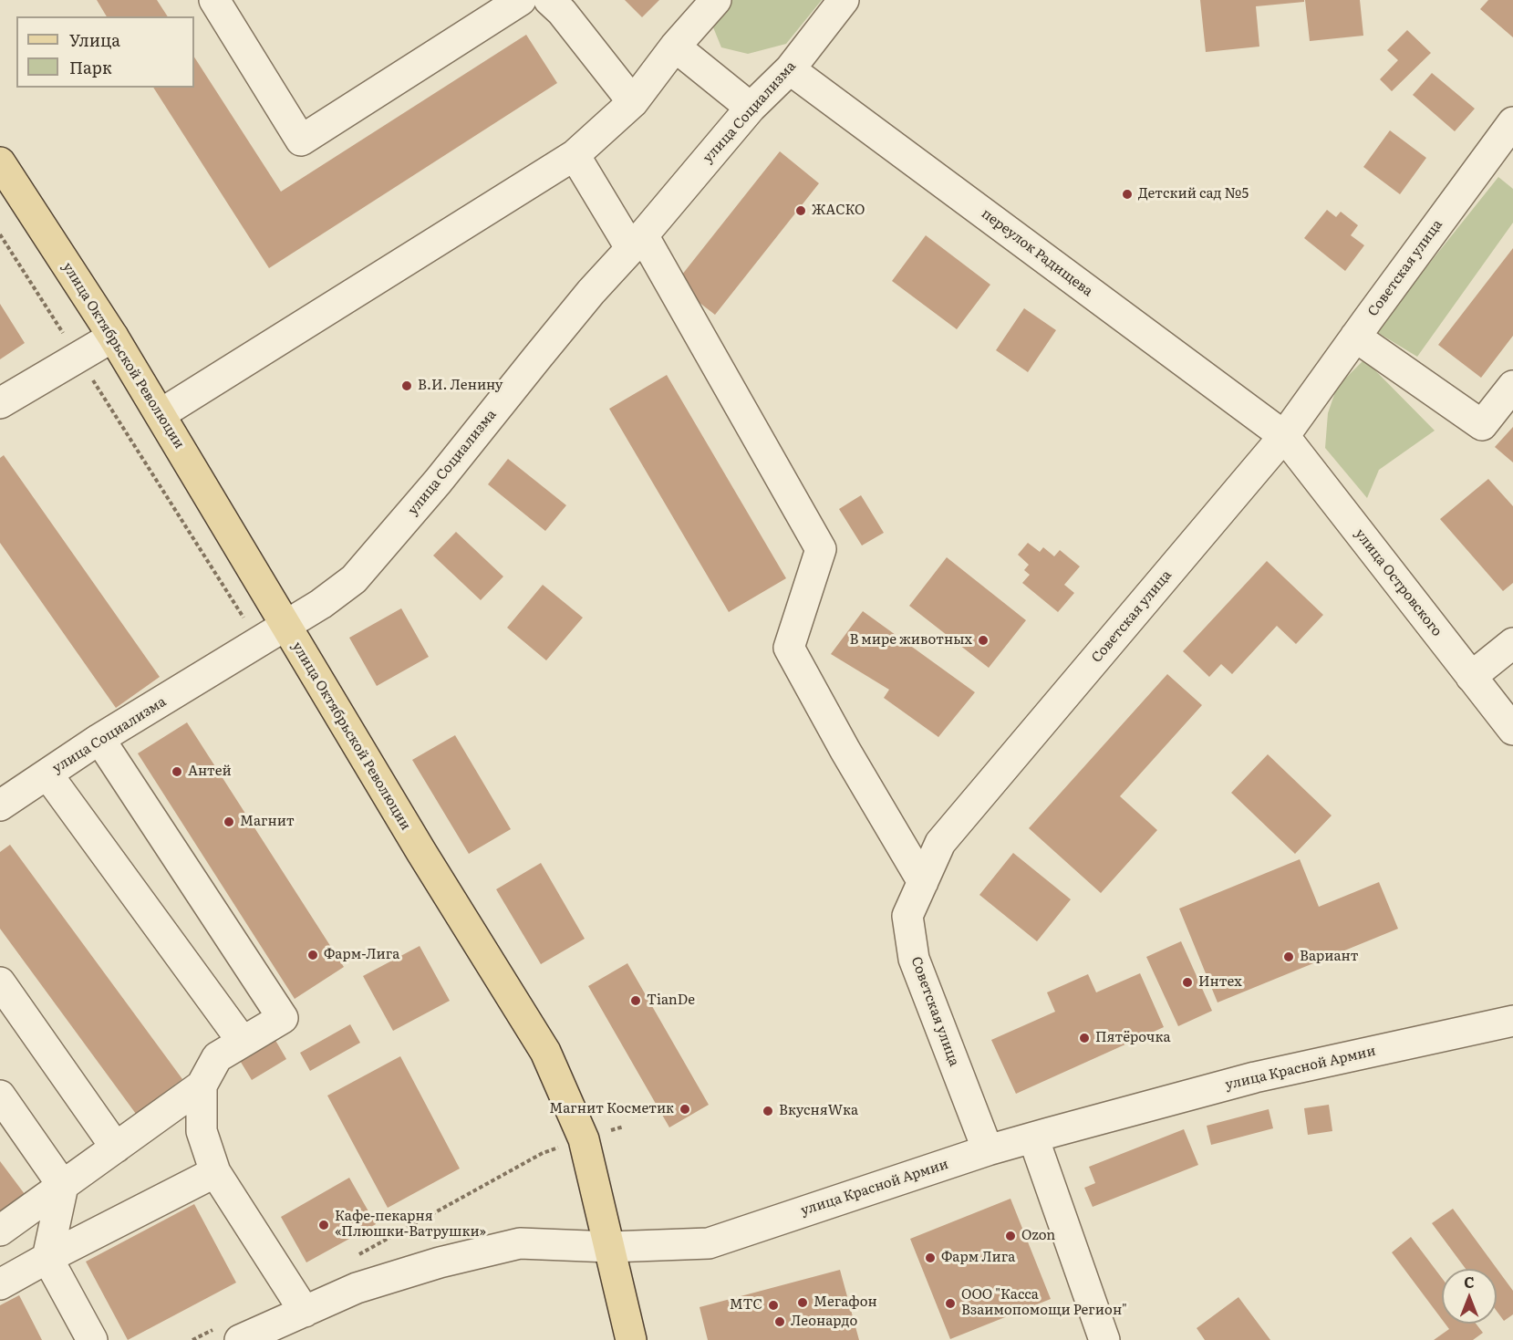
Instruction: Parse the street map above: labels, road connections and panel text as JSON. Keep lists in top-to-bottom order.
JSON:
{
  "streets": {
    "main road": ["улица Октябрьской Революции"],
    "street": [
      "улица Социализма",
      "переулок Радищева",
      "Советская улица",
      "улица Островского",
      "улица Красной Армии"
    ]
  },
  "crossings": [
    ["улица Социализма", "переулок Радищева"],
    ["улица Социализма", "улица Октябрьской Революции"],
    ["переулок Радищева", "Советская улица"],
    ["переулок Радищева", "улица Островского"],
    ["Советская улица", "улица Островского"],
    ["Советская улица", "улица Красной Армии"],
    ["улица Октябрьской Революции", "улица Красной Армии"]
  ],
  "places": [
    "Детский сад №5",
    "ЖАСКО",
    "В.И. Ленину",
    "В мире животных",
    "Антей",
    "Магнит",
    "Фарм-Лига",
    "Вариант",
    "Интех",
    "TianDe",
    "Пятёрочка",
    "Магнит Косметик",
    "ВкусняWка",
    "Кафе-пекарня «Плюшки-Ватрушки»",
    "Ozon",
    "Фарм Лига",
    "Мегафон",
    "ООО \"Касса Взаимопомощи Регион\"",
    "МТС",
    "Леонардо"
  ],
  "legend": ["Улица", "Парк"],
  "north": "top"
}
